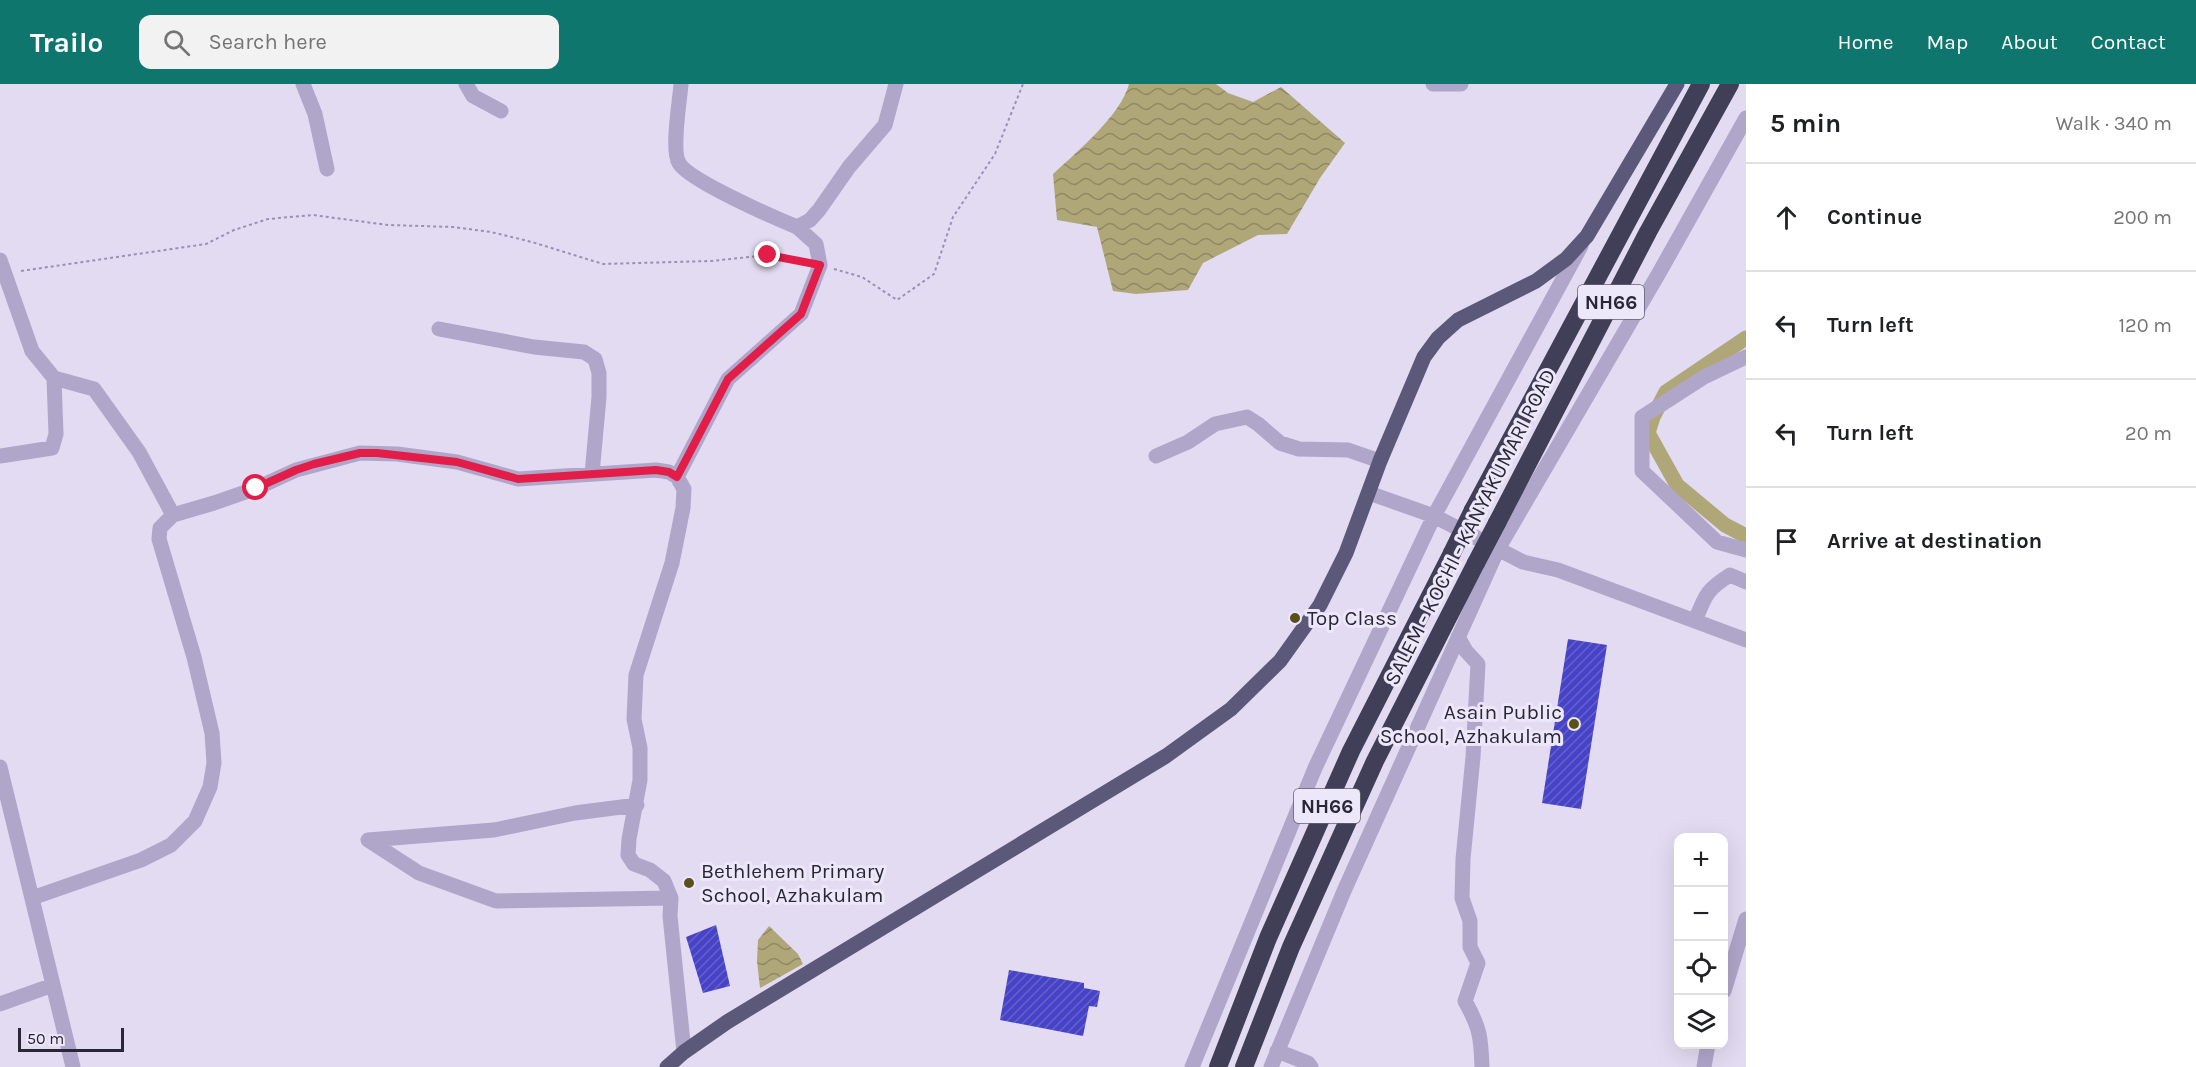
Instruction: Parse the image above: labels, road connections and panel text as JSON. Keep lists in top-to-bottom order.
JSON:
{
  "streets": {
    "highway": ["NH66", "SALEM - KOCHI - KANYAKUMARI ROAD"]
  },
  "places": ["Top Class", "Asain Public School, Azhakulam", "Bethlehem Primary School, Azhakulam"],
  "scale_bar": "50 m",
  "page": {
    "header": "Trailo",
    "search": "Search here",
    "nav": [
      "Home",
      "Map",
      "About",
      "Contact"
    ],
    "heading": ["5 min", "Walk · 340 m"],
    "list": [
      ["Continue", "200 m"],
      ["Turn left", "120 m"],
      ["Turn left", "20 m"],
      "Arrive at destination"
    ],
    "map_buttons": ["+", "−"],
    "scale": "50 m"
  }
}
